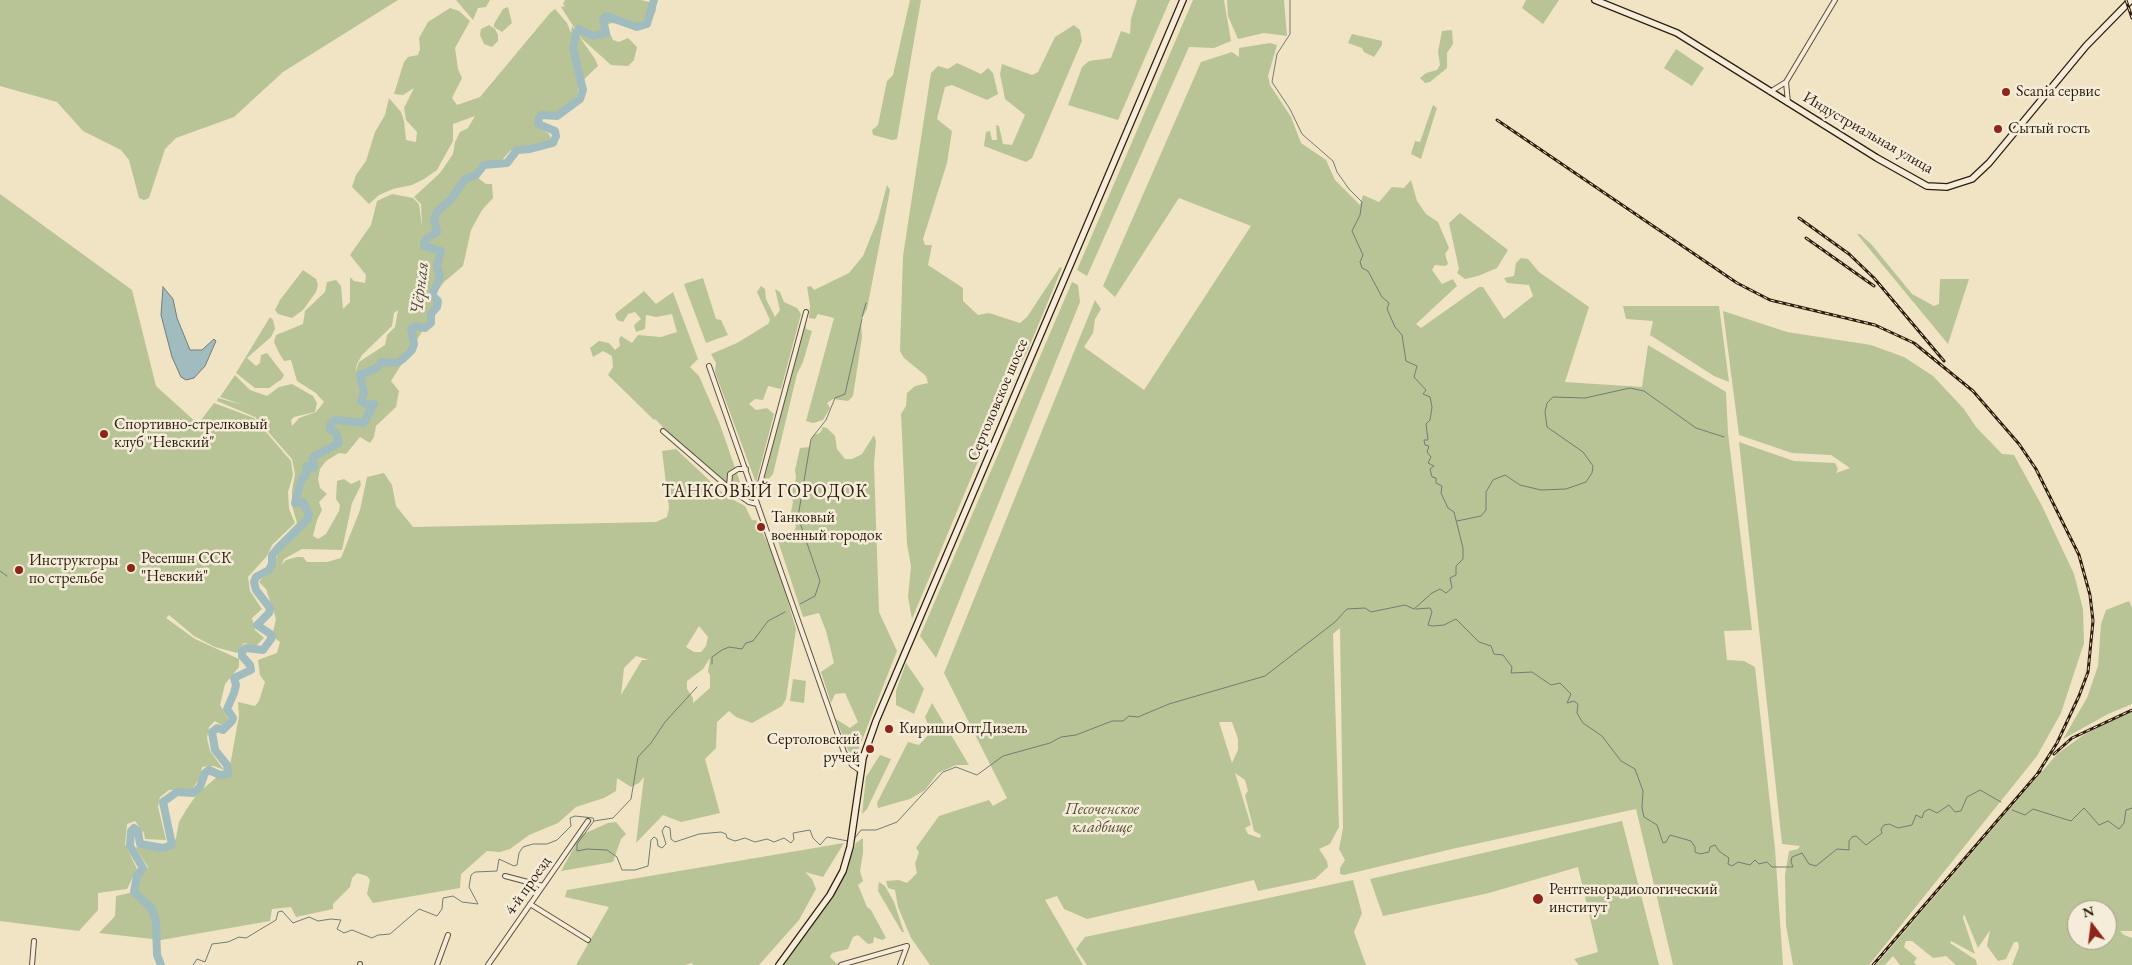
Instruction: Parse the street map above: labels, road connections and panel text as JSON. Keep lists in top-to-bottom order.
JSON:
{
  "streets": {
    "main road": ["Индустриальная улица", "Сертоловское шоссе"],
    "street": ["4-й проезд"]
  },
  "districts": ["ТАНКОВЫЙ ГОРОДОК"],
  "water": ["Чёрная"],
  "parks": ["Песоченское кладбище"],
  "places": [
    "Scania сервис",
    "Сытый гость",
    "Спортивно-стрелковый клуб \"Невский\"",
    "Танковый военный городок",
    "Ресепшн ССК \"Невский\"",
    "Инструкторы по стрельбе",
    "КиришиОптДизель",
    "Сертоловский ручей",
    "Рентгенорадиологический институт"
  ],
  "north": "top"
}
